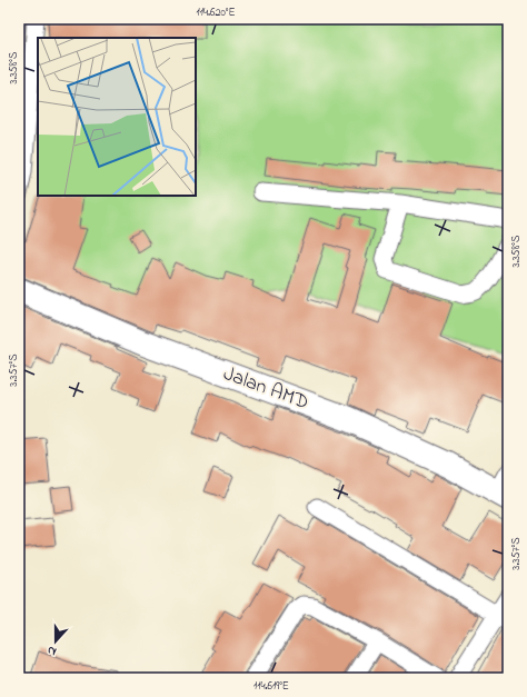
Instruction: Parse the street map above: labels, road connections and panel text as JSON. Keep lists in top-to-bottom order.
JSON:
{
  "streets": {
    "street": ["Jalan AMD"]
  },
  "north": "bottom",
  "coordinates": [
    "114.620°E",
    "3.358°S",
    "3.357°S",
    "114.619°E"
  ]
}
